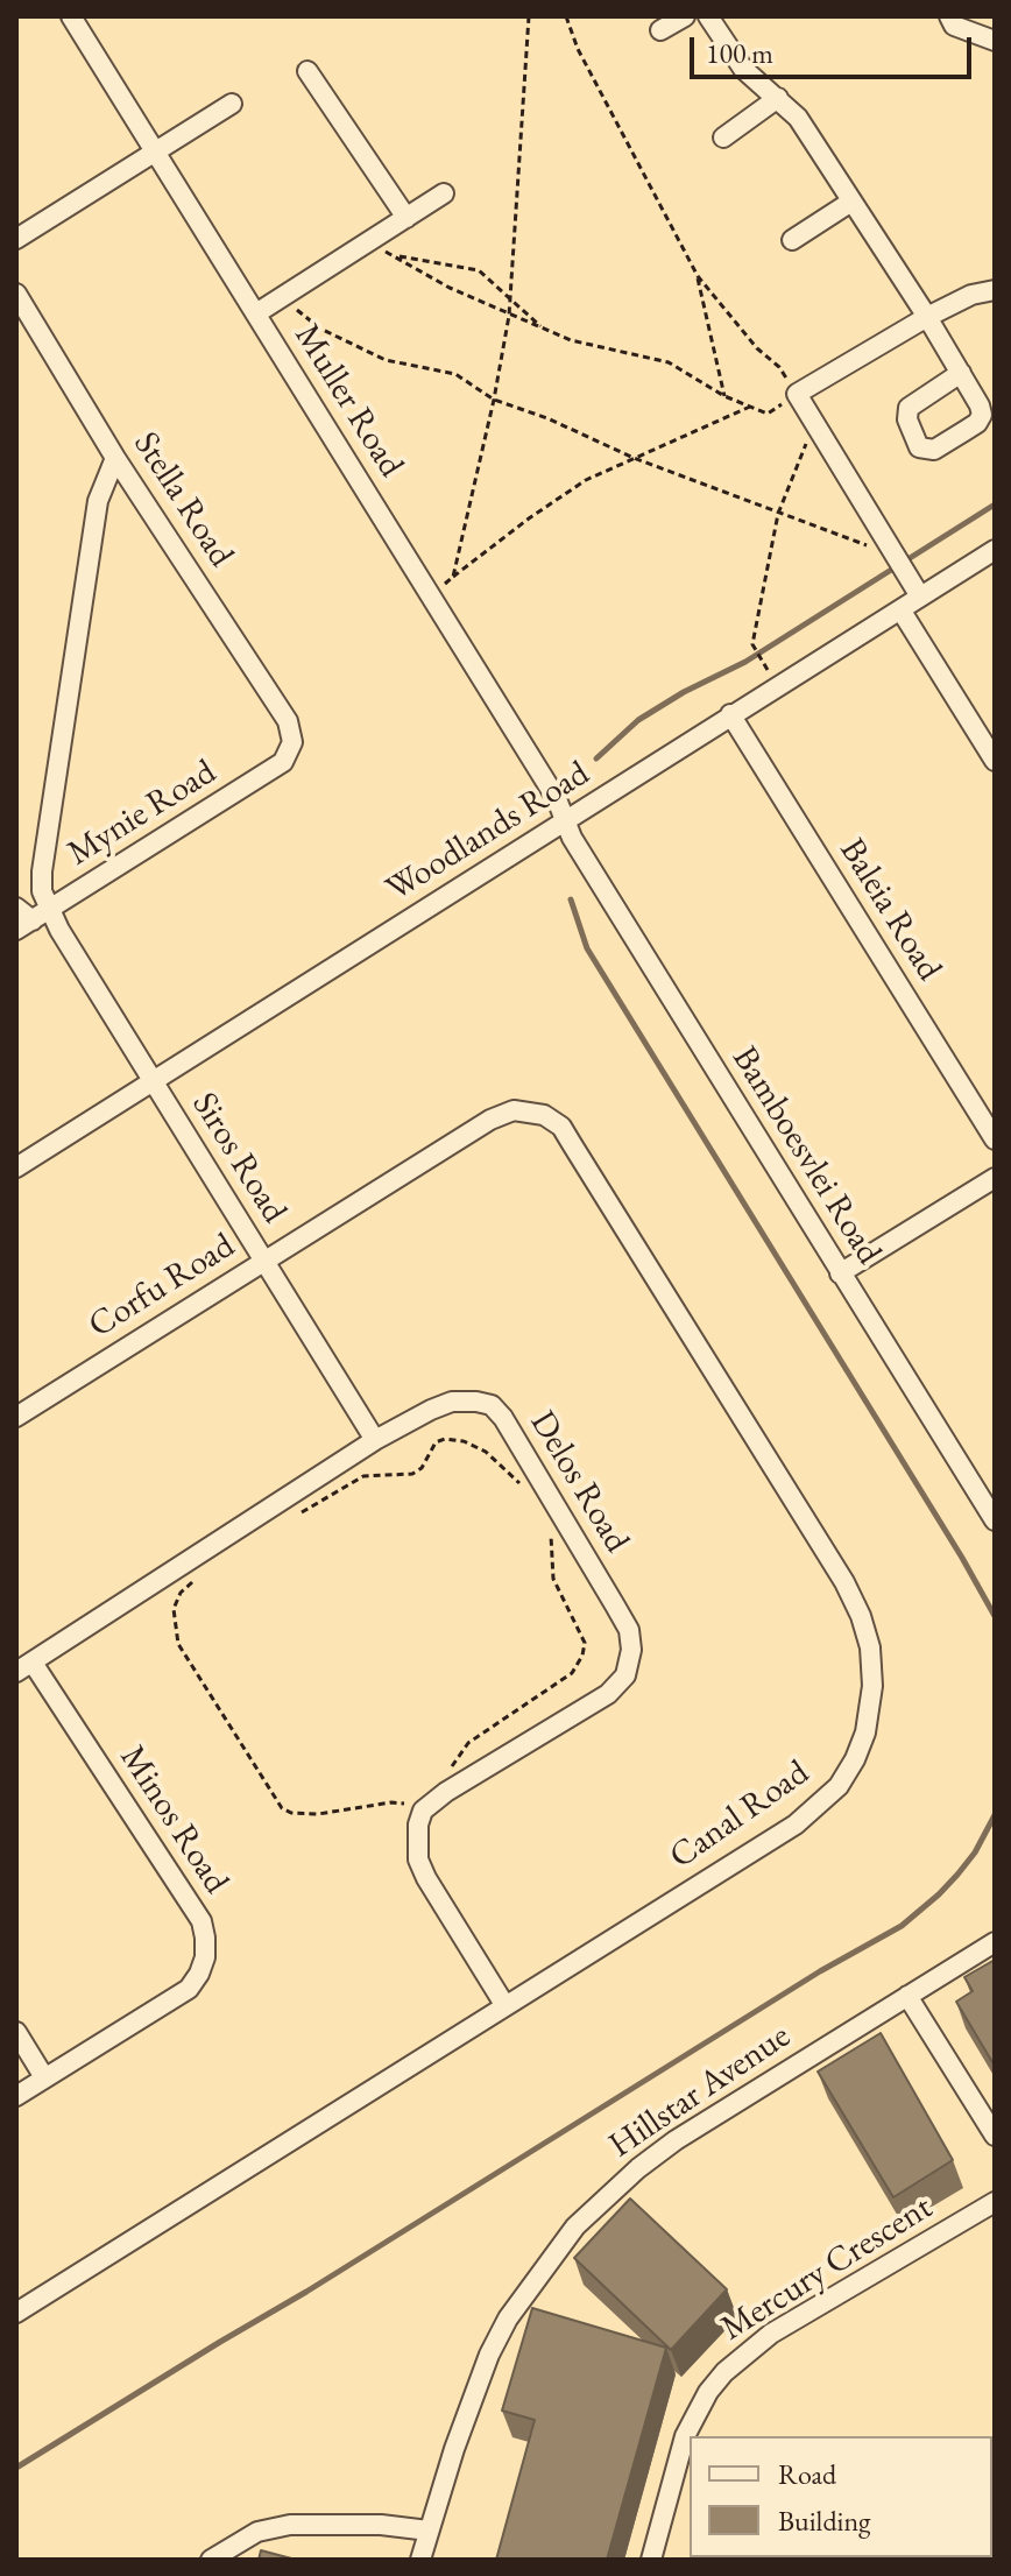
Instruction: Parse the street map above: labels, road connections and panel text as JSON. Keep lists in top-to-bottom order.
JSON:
{
  "streets": {
    "street": [
      "Muller Road",
      "Stella Road",
      "Mynie Road",
      "Woodlands Road",
      "Baleia Road",
      "Bamboesvlei Road",
      "Siros Road",
      "Corfu Road",
      "Delos Road",
      "Canal Road",
      "Minos Road",
      "Hillstar Avenue",
      "Mercury Crescent"
    ]
  },
  "crossings": [
    ["Muller Road", "Woodlands Road"],
    ["Muller Road", "Bamboesvlei Road"],
    ["Stella Road", "Mynie Road"],
    ["Mynie Road", "Siros Road"],
    ["Woodlands Road", "Baleia Road"],
    ["Woodlands Road", "Bamboesvlei Road"],
    ["Woodlands Road", "Siros Road"],
    ["Siros Road", "Corfu Road"],
    ["Siros Road", "Delos Road"],
    ["Corfu Road", "Canal Road"],
    ["Delos Road", "Minos Road"]
  ],
  "legend": ["Road", "Building"],
  "scale_bar": "100 m"
}
